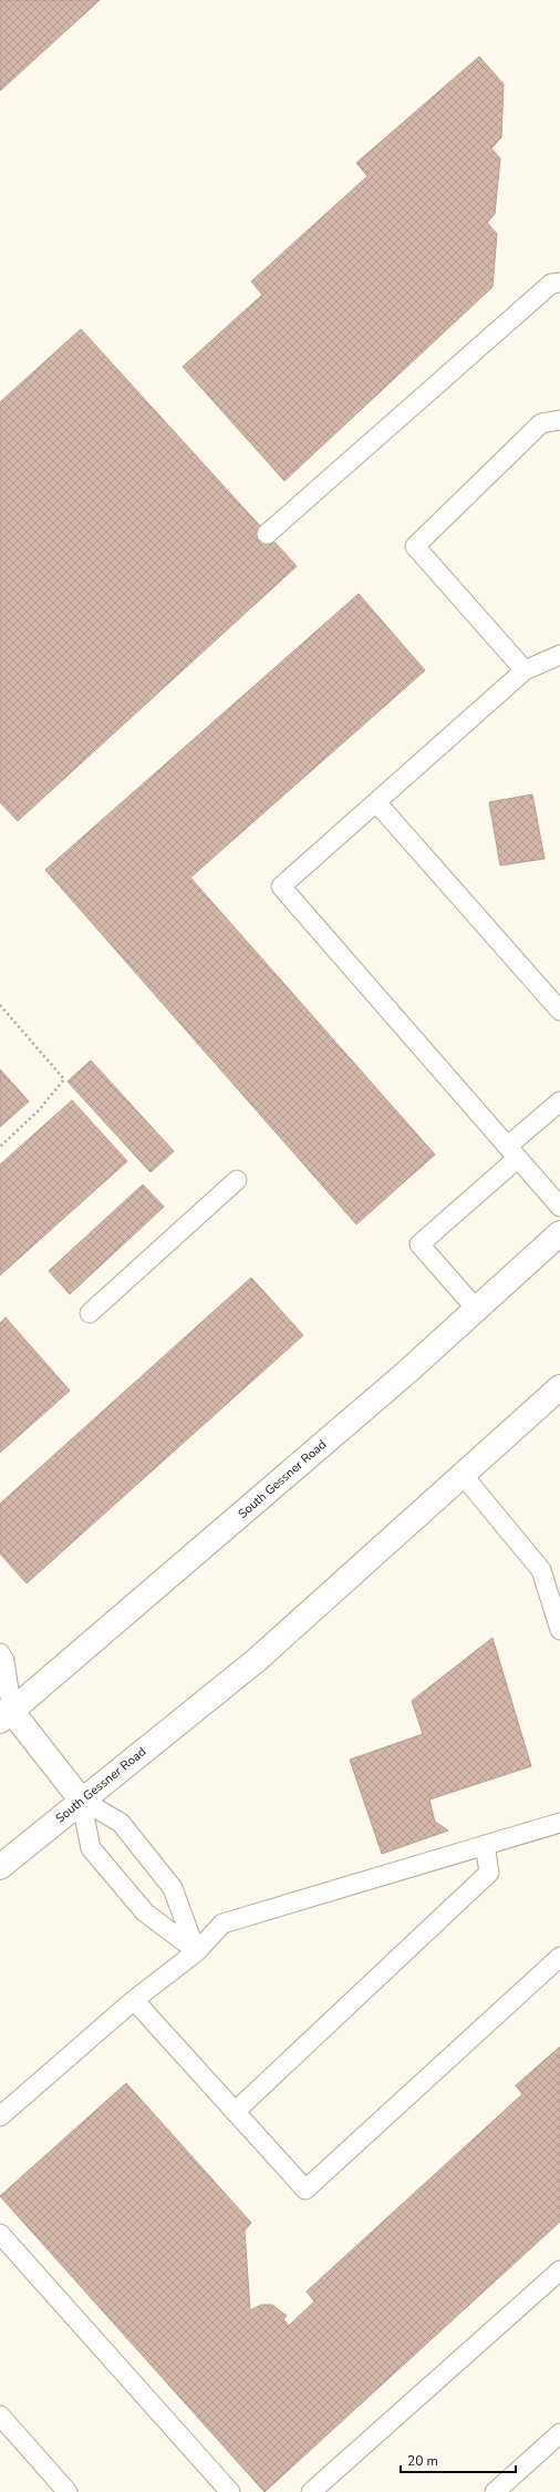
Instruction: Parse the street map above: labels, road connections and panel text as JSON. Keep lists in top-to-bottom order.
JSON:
{
  "streets": {
    "main road": ["South Gessner Road"]
  },
  "scale_bar": "20 m"
}
